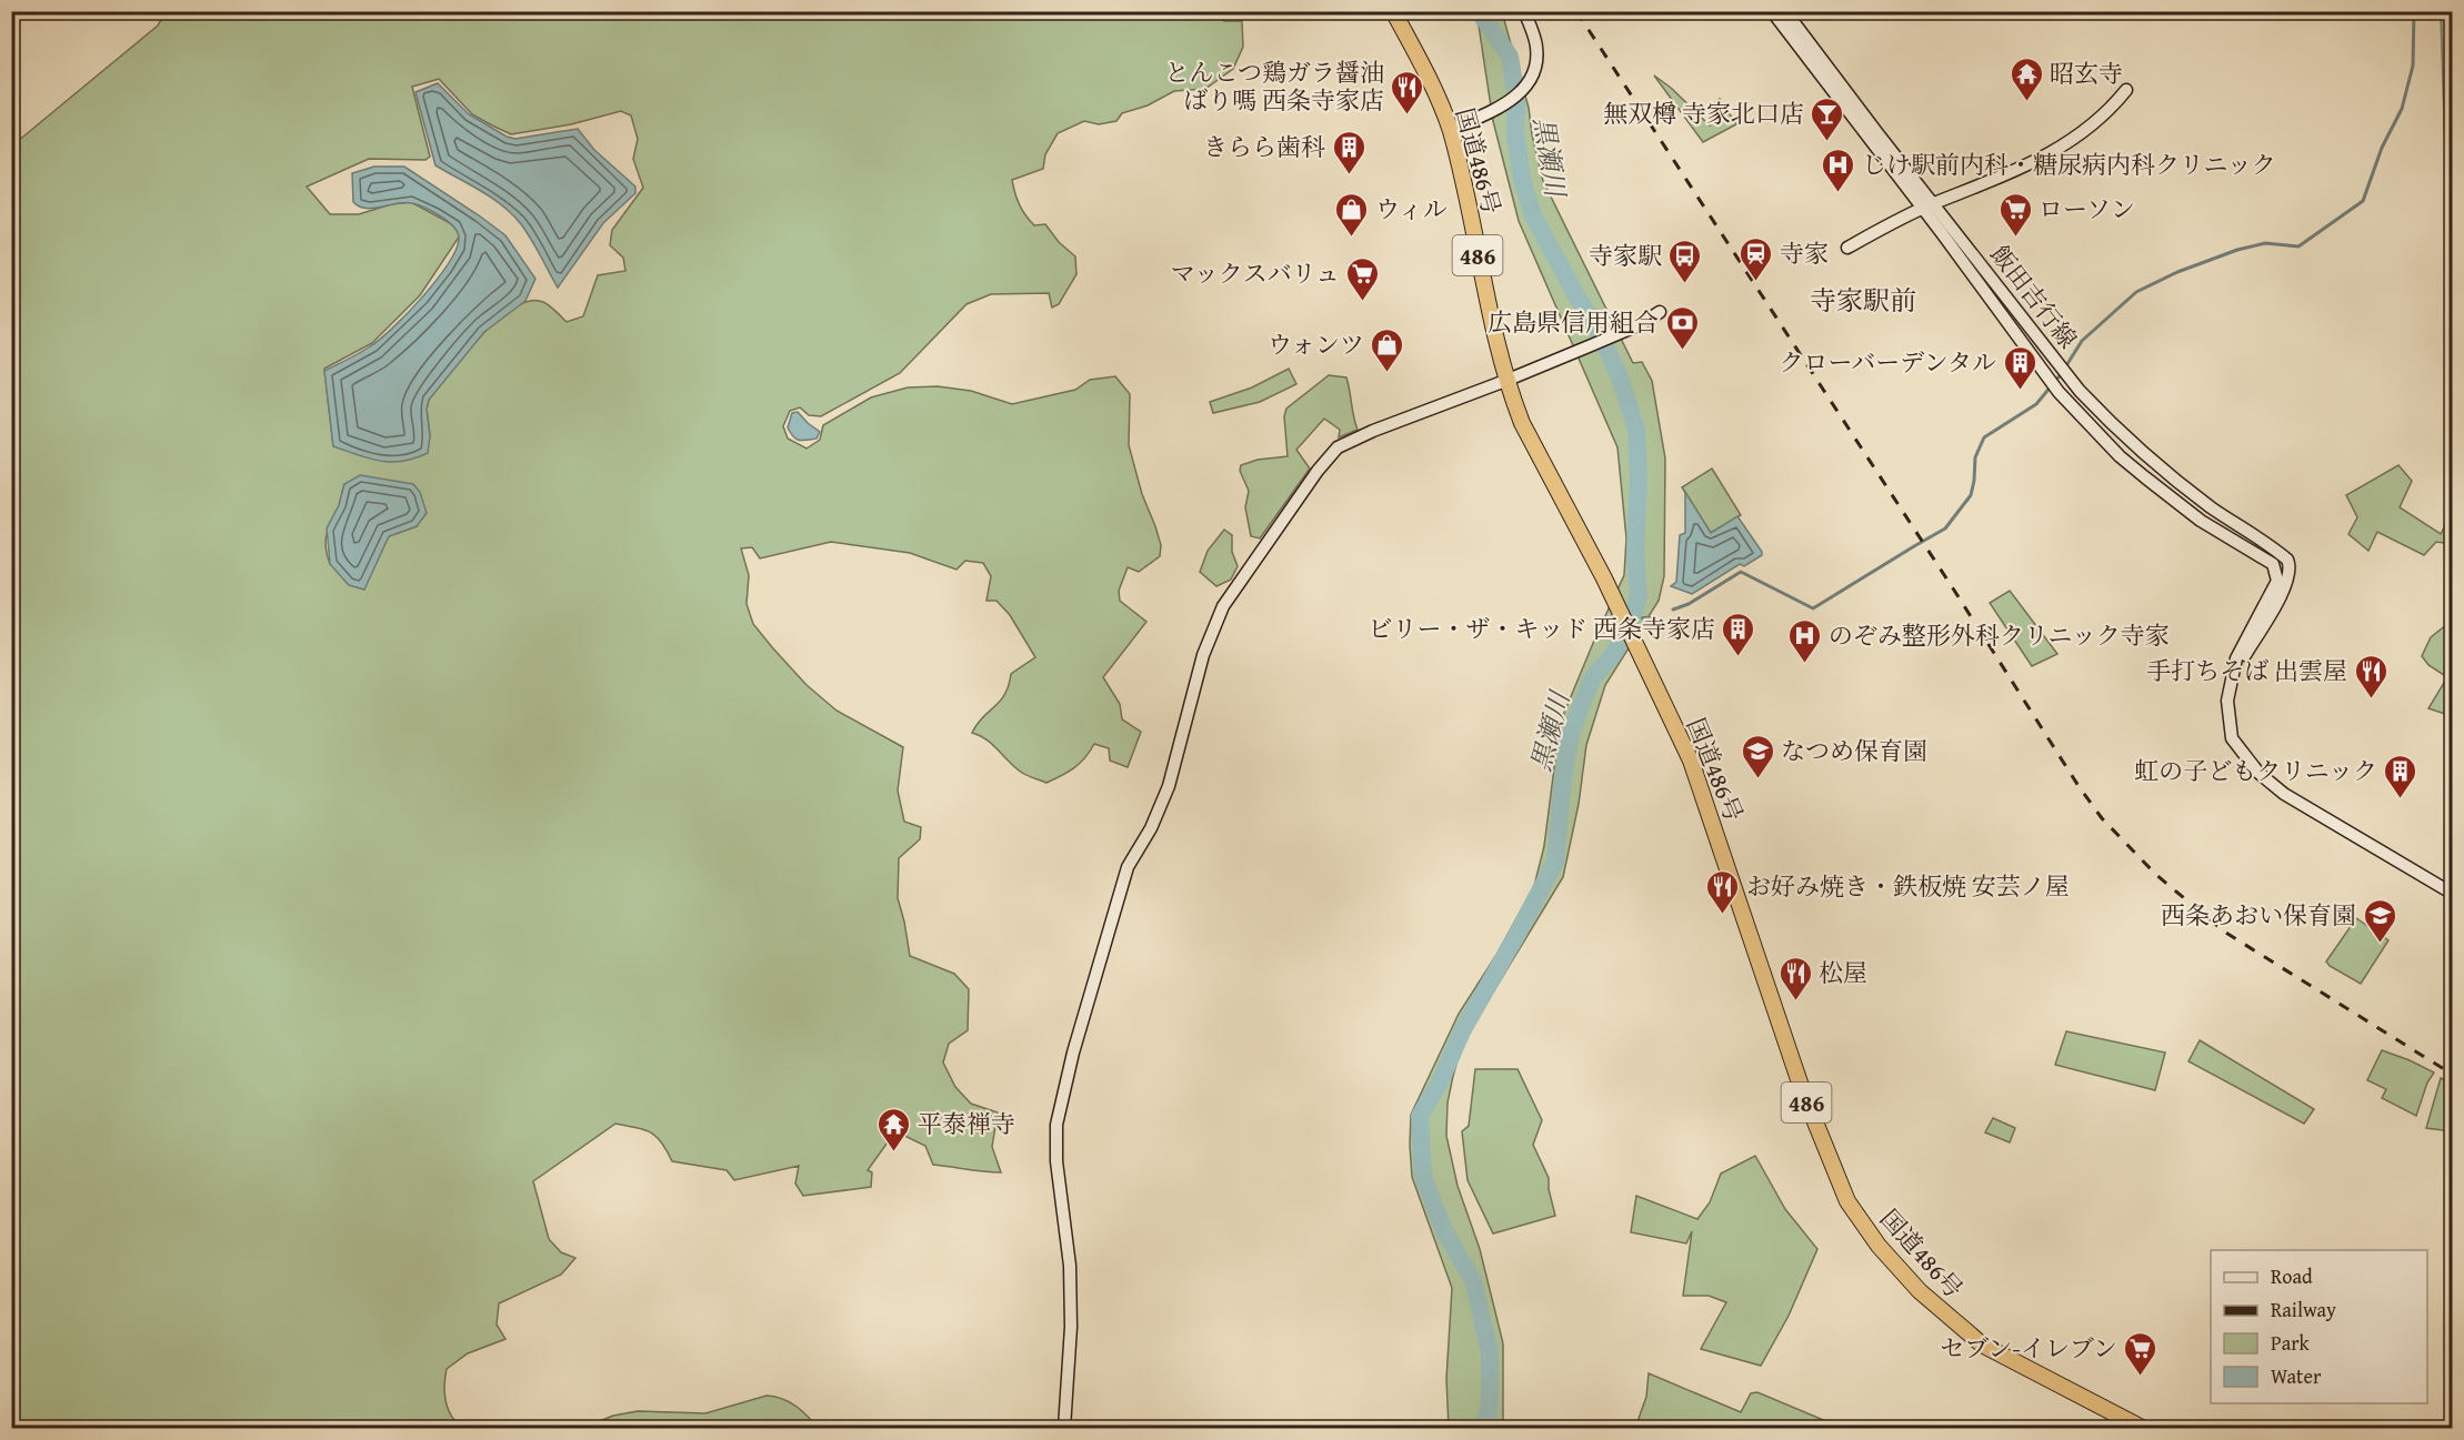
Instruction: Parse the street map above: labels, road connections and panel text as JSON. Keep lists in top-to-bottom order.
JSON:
{
  "streets": {
    "highway": ["国道486号", "486"],
    "street": ["飯田吉行線"]
  },
  "districts": ["寺家駅前"],
  "water": ["黒瀬川"],
  "places": {
    "temple": ["昭玄寺", "平泰禅寺"],
    "restaurant": [
      "とんこつ鶏ガラ醤油 ばり嗎 西条寺家店",
      "手打ちそば 出雲屋",
      "お好み焼き・鉄板焼 安芸ノ屋",
      "松屋"
    ],
    "bar": ["無双樽 寺家北口店"],
    "building": [
      "きらら歯科",
      "クローバーデンタル",
      "ビリー・ザ・キッド 西条寺家店",
      "虹の子どもクリニック"
    ],
    "hospital": ["じけ駅前内科・糖尿病内科クリニック", "のぞみ整形外科クリニック寺家"],
    "shop": ["ウィル", "ウォンツ"],
    "supermarket": ["ローソン", "マックスバリュ", "セブン-イレブン"],
    "station": ["寺家"],
    "bus stop": ["寺家駅"],
    "bank": ["広島県信用組合"],
    "school or university": ["なつめ保育園", "西条あおい保育園"]
  },
  "legend": [
    "Road",
    "Railway",
    "Park",
    "Water"
  ]
}
